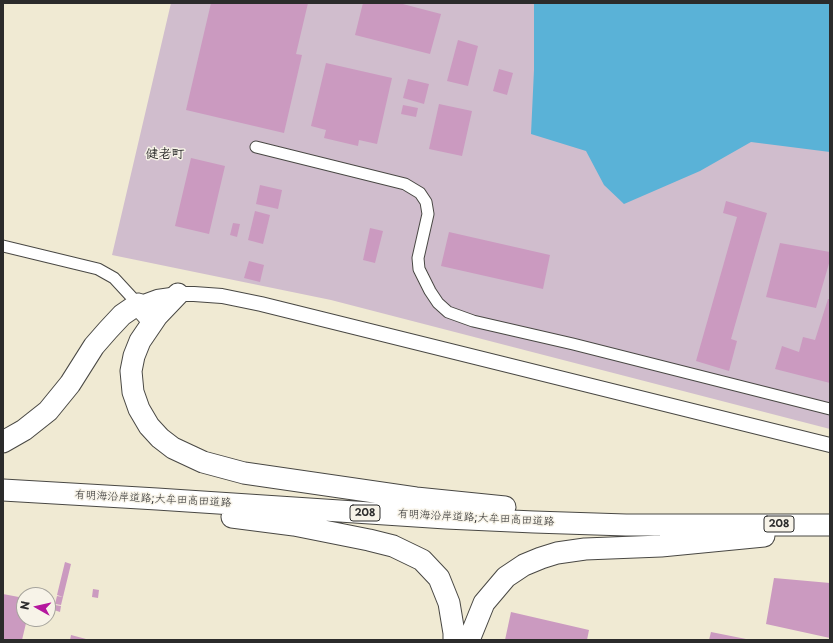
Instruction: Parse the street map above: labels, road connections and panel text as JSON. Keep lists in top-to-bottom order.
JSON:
{
  "streets": {
    "highway": ["有明海沿岸道路;大牟田高田道路", "208"]
  },
  "districts": ["健老町"],
  "north": "left"
}
